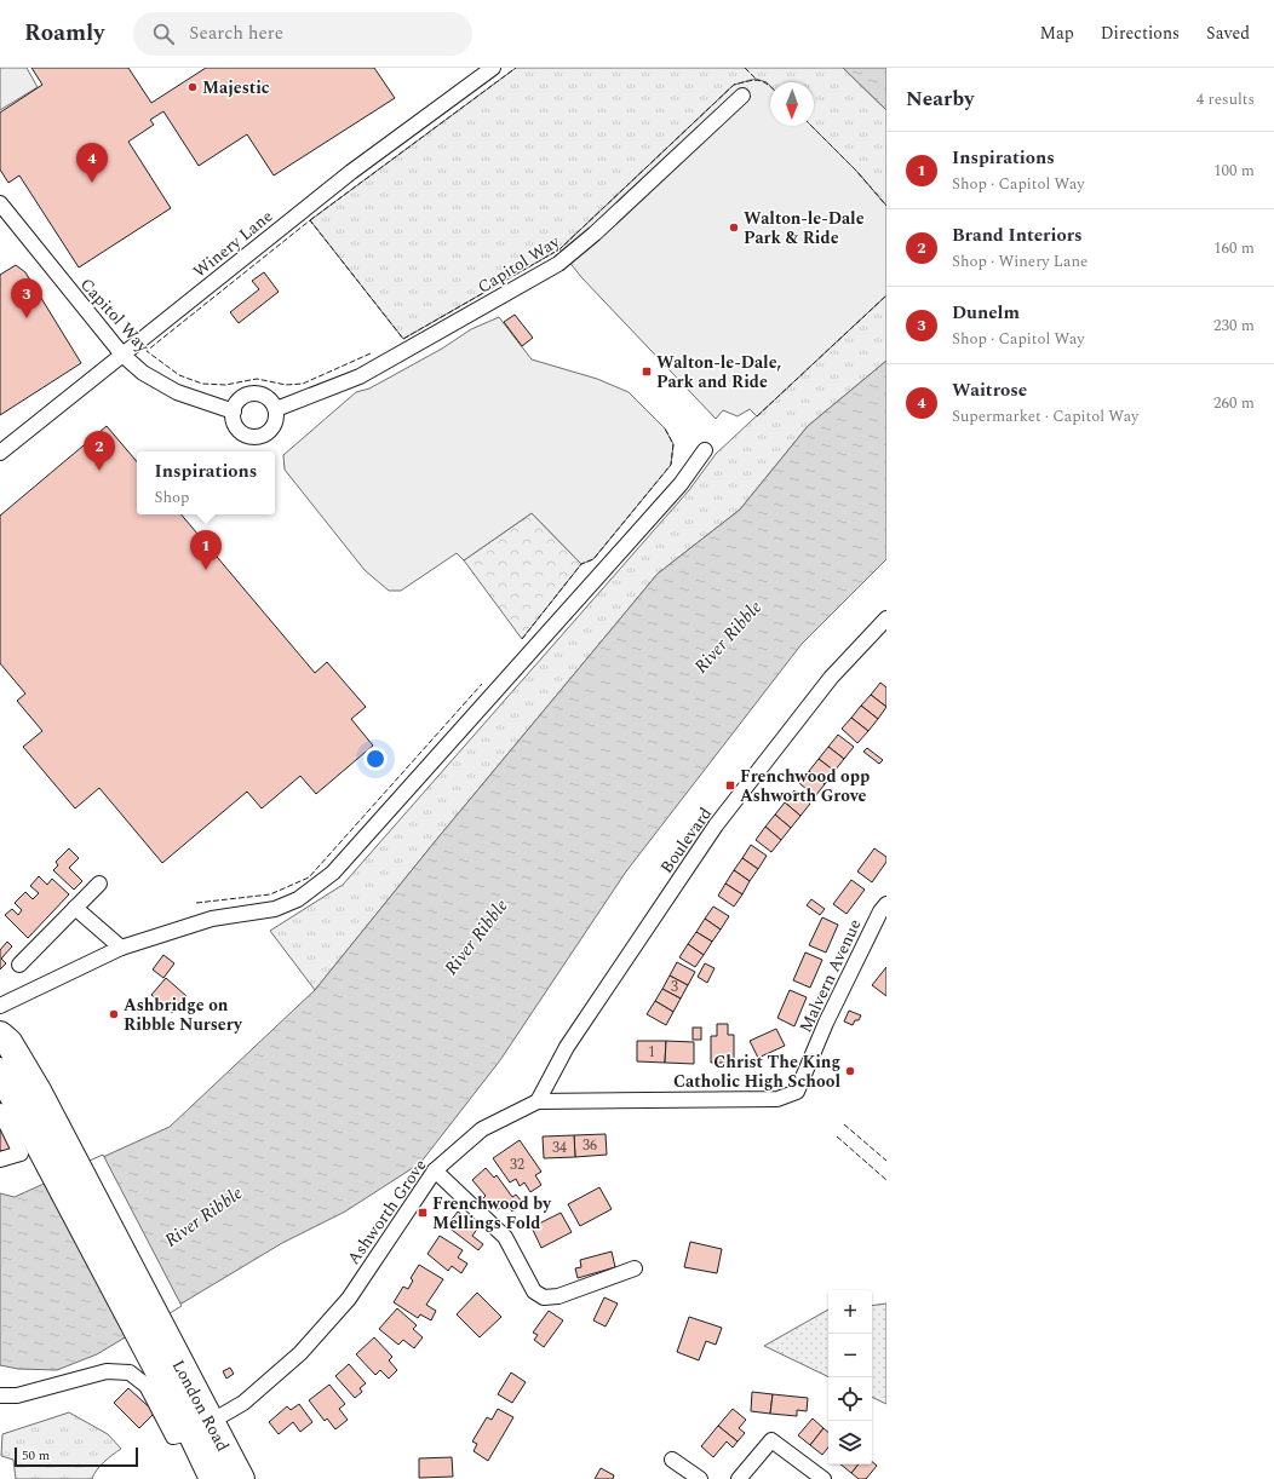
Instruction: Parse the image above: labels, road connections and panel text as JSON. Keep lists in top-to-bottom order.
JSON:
{
  "streets": {
    "highway": ["London Road"],
    "street": [
      "Winery Lane",
      "Capitol Way",
      "Boulevard",
      "Malvern Avenue",
      "Ashworth Grove"
    ]
  },
  "crossings": [
    ["Winery Lane", "Capitol Way"],
    ["Boulevard", "Ashworth Grove"],
    ["Malvern Avenue", "Ashworth Grove"],
    ["Ashworth Grove", "London Road"]
  ],
  "water": ["River Ribble"],
  "places": {
    "other": [
      "Majestic",
      "Walton-le-Dale Park & Ride",
      "Ashbridge on Ribble Nursery",
      "Christ The King Catholic High School"
    ],
    "transit": ["Walton-le-Dale, Park and Ride", "Frenchwood opp Ashworth Grove", "Frenchwood by Mellings Fold"]
  },
  "house_numbers": [
    "3",
    "1",
    "36",
    "34",
    "32"
  ],
  "scale_bar": "50 m",
  "north": "bottom",
  "page": {
    "header": "Roamly",
    "search": "Search here",
    "nav": ["Map", "Directions", "Saved"],
    "heading": ["Nearby", "4 results"],
    "list": [
      {
        "mark": "1",
        "name": "Inspirations",
        "note": "Shop · Capitol Way",
        "value": "100 m"
      },
      {
        "mark": "2",
        "name": "Brand Interiors",
        "note": "Shop · Winery Lane",
        "value": "160 m"
      },
      {
        "mark": "3",
        "name": "Dunelm",
        "note": "Shop · Capitol Way",
        "value": "230 m"
      },
      {
        "mark": "4",
        "name": "Waitrose",
        "note": "Supermarket · Capitol Way",
        "value": "260 m"
      }
    ],
    "pins": [
      "4",
      "3",
      "2",
      "1"
    ],
    "popup": ["Inspirations", "Shop"],
    "map_buttons": ["+", "−"],
    "scale": "50 m"
  }
}
